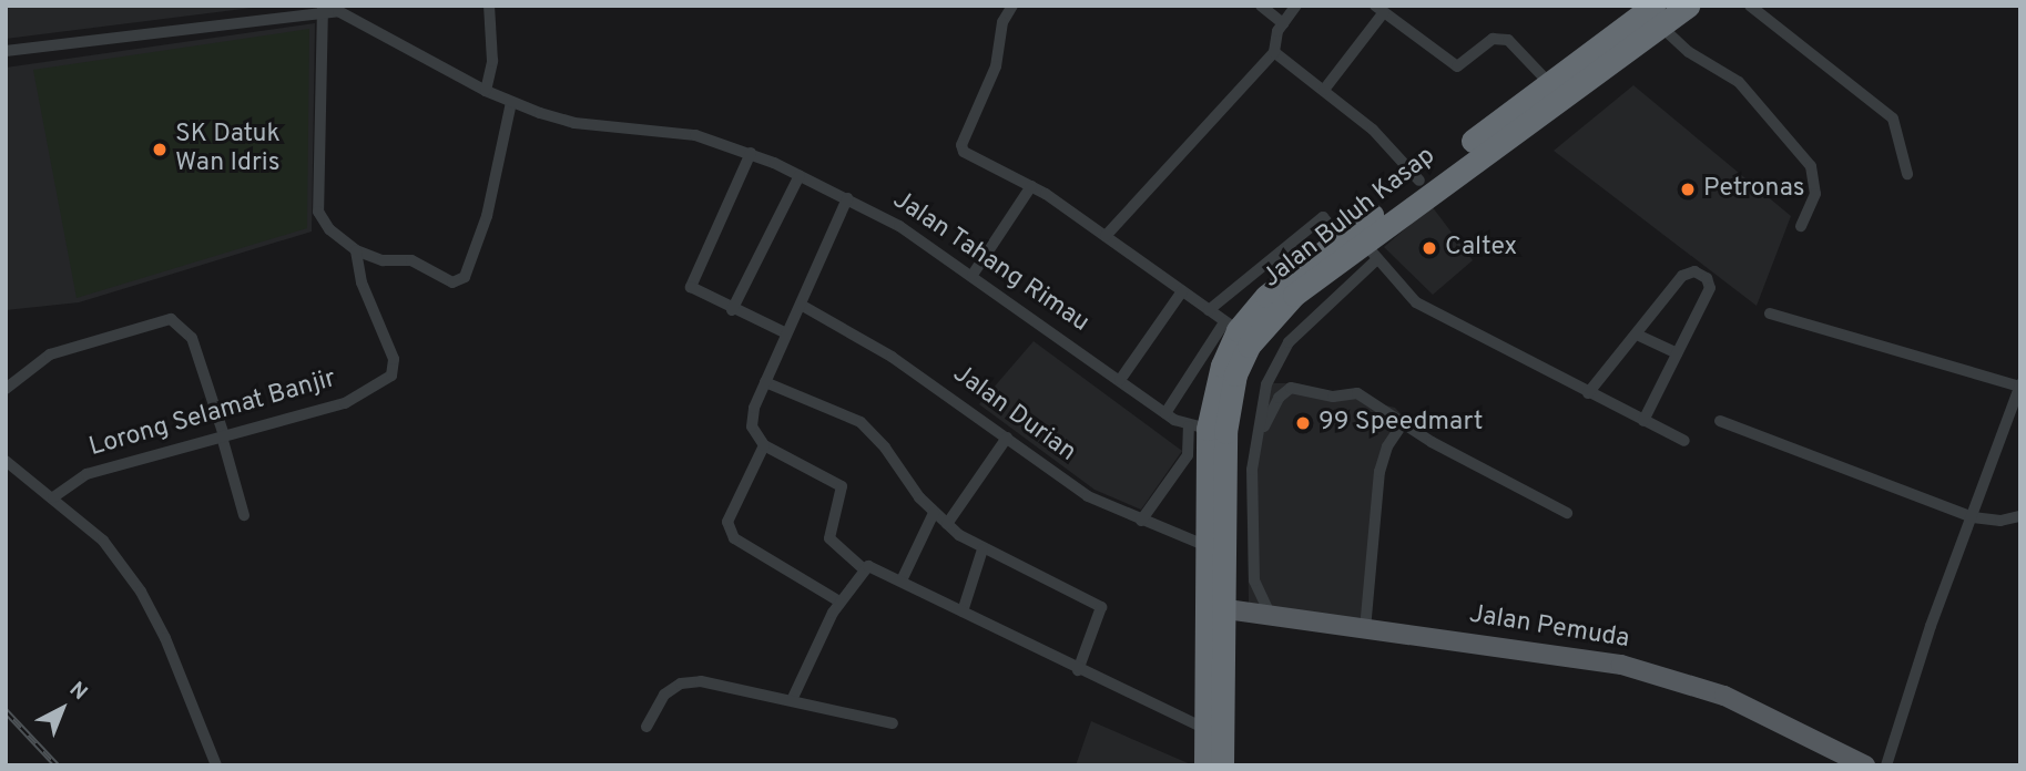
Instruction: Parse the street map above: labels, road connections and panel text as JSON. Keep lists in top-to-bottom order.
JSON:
{
  "streets": {
    "highway": ["Jalan Buluh Kasap"],
    "main road": ["Jalan Pemuda"],
    "street": ["Jalan Tahang Rimau", "Lorong Selamat Banjir", "Jalan Durian"]
  },
  "crossings": [
    ["Jalan Buluh Kasap", "Jalan Tahang Rimau"],
    ["Jalan Buluh Kasap", "Jalan Durian"],
    ["Jalan Buluh Kasap", "Jalan Pemuda"]
  ],
  "places": [
    "SK Datuk Wan Idris",
    "Petronas",
    "Caltex",
    "99 Speedmart"
  ],
  "north": "top right"
}
